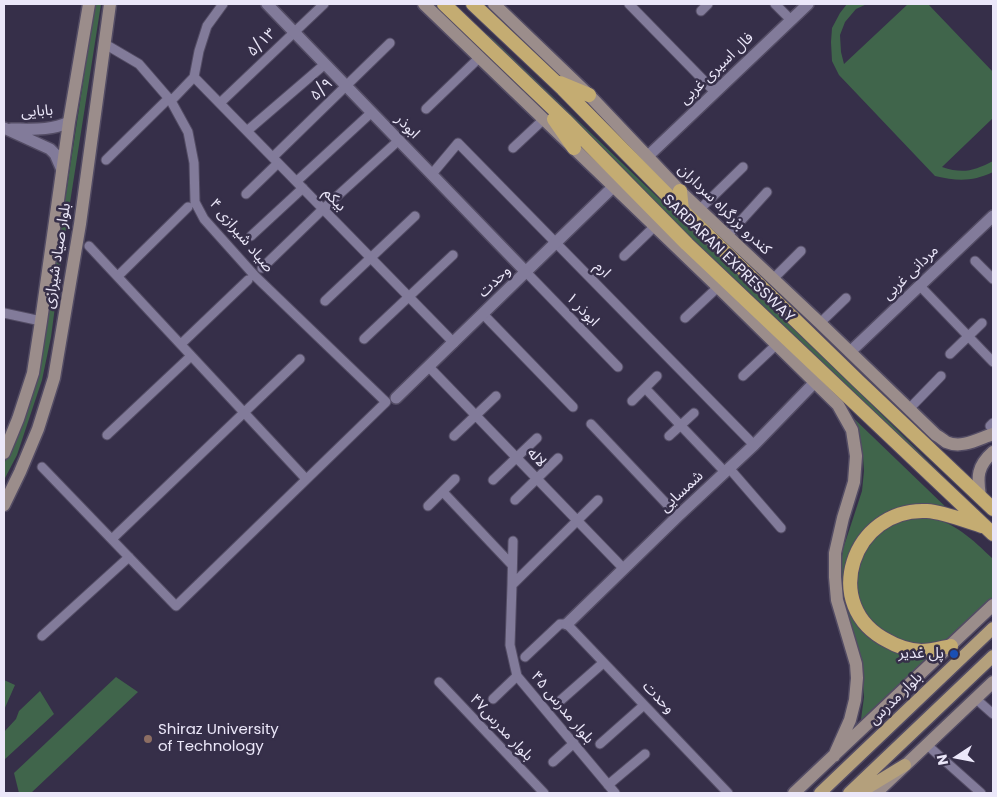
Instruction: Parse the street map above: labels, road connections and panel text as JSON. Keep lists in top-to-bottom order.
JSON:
{
  "streets": {
    "highway": ["SARDARAN EXPRESSWAY"],
    "main road": ["کندرو بزرگراه سرداران", "بلوار صیاد شیرازی", "بلوار مدرس"],
    "street": [
      "۵/۱۳",
      "فال اسیری غربی",
      "۵/۹",
      "بابایی",
      "ابوذر",
      "بیکم",
      "صیاد شیرازی ۴",
      "ارم",
      "مردانی غربی",
      "وحدت",
      "ابوذر ۱",
      "لاله",
      "شمسایی",
      "۴۵ بلوار مدرس",
      "بلوار مدرس۴۷"
    ]
  },
  "crossings": [
    ["۵/۱۳", "ابوذر"],
    ["۵/۱۳", "بیکم"],
    ["فال اسیری غربی", "کندرو بزرگراه سرداران"],
    ["۵/۹", "ابوذر"],
    ["۵/۹", "بیکم"],
    ["بابایی", "بلوار صیاد شیرازی"],
    ["ابوذر", "ارم"],
    ["ابوذر", "وحدت"],
    ["ابوذر", "ابوذر ۱"],
    ["بیکم", "وحدت"],
    ["کندرو بزرگراه سرداران", "SARDARAN EXPRESSWAY"],
    ["کندرو بزرگراه سرداران", "مردانی غربی"],
    ["صیاد شیرازی ۴", "بلوار صیاد شیرازی"],
    ["صیاد شیرازی ۴", "وحدت"],
    ["ارم", "وحدت"],
    ["ارم", "شمسایی"],
    ["وحدت", "ابوذر ۱"],
    ["وحدت", "لاله"],
    ["وحدت", "شمسایی"],
    ["لاله", "شمسایی"]
  ],
  "places": ["پل غدیر", "Shiraz University of Technology"],
  "north": "left"
}
